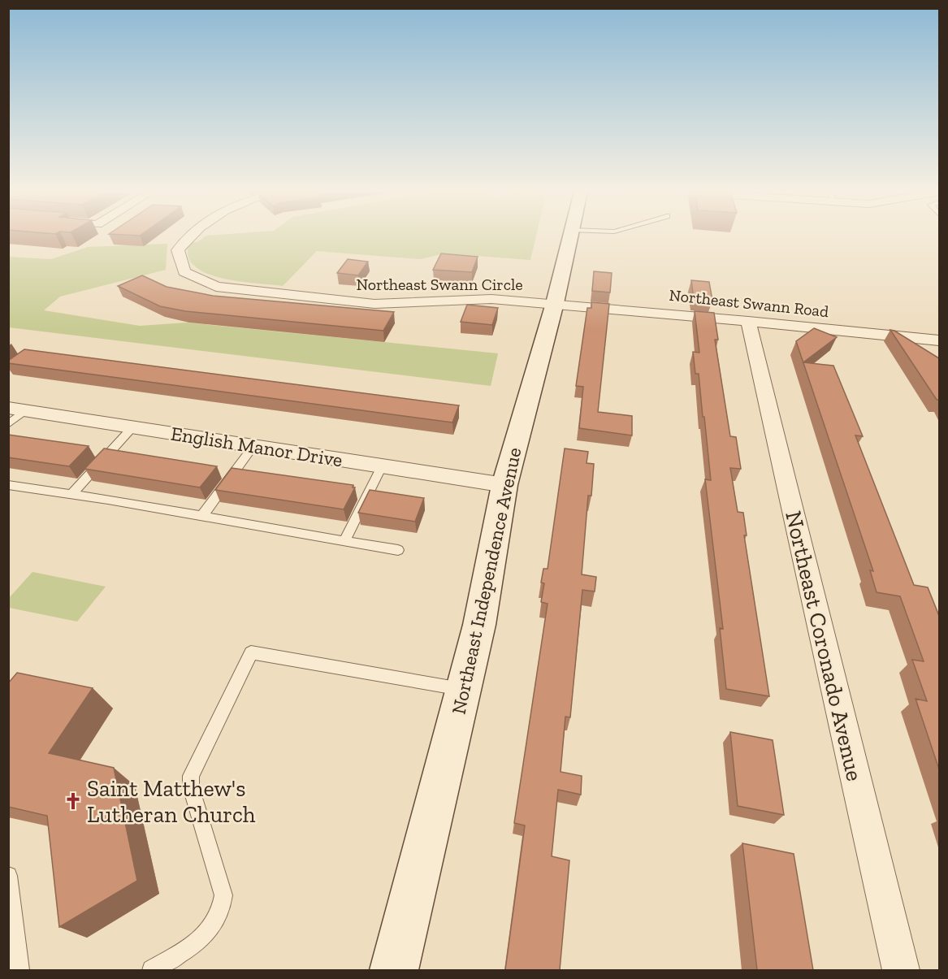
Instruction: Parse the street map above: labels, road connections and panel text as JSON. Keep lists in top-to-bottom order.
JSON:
{
  "streets": {
    "street": [
      "Northeast Swann Circle",
      "Northeast Swann Road",
      "English Manor Drive",
      "Northeast Independence Avenue",
      "Northeast Coronado Avenue"
    ]
  },
  "crossings": [
    ["Northeast Swann Circle", "Northeast Swann Road"],
    ["Northeast Swann Circle", "Northeast Independence Avenue"],
    ["Northeast Swann Road", "Northeast Independence Avenue"],
    ["Northeast Swann Road", "Northeast Coronado Avenue"],
    ["English Manor Drive", "Northeast Independence Avenue"]
  ],
  "places": {
    "church": ["Saint Matthew's Lutheran Church"]
  }
}
